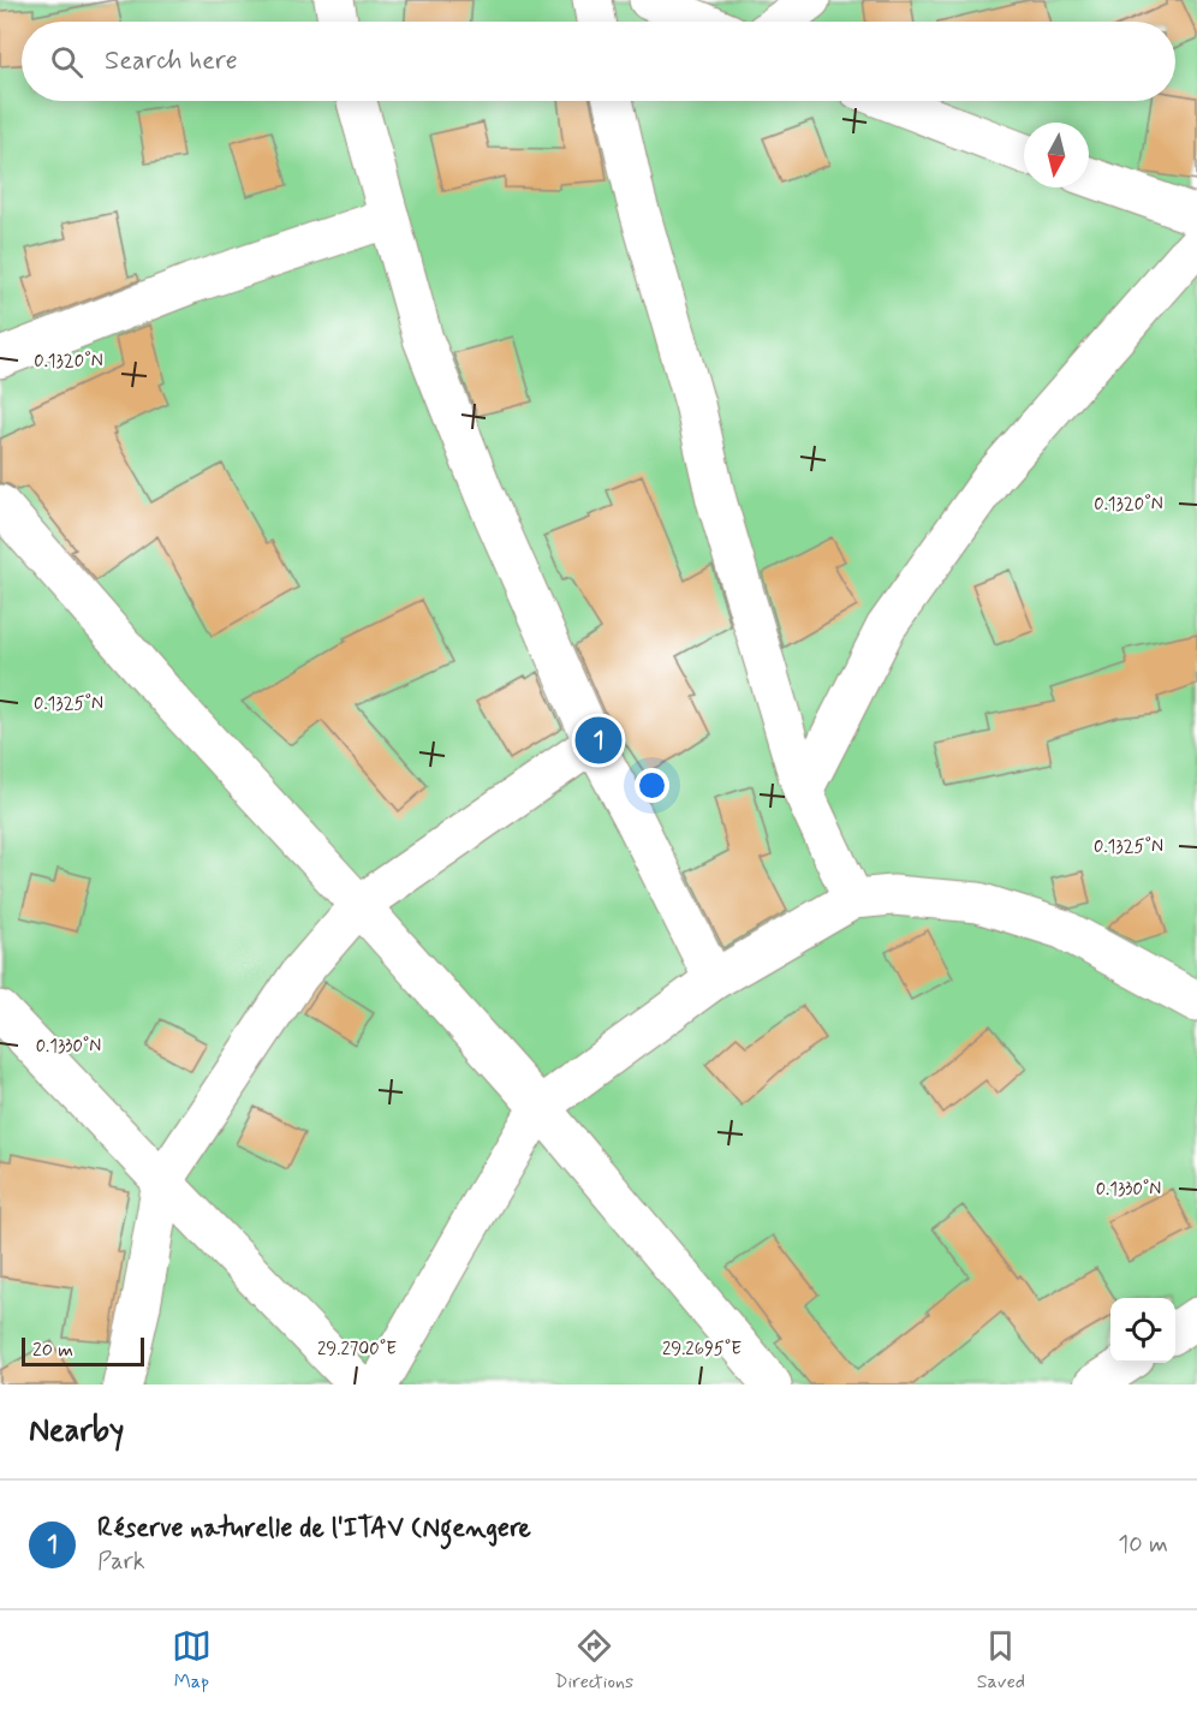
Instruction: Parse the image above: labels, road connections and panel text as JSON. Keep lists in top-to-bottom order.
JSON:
{
  "scale_bar": "20 m",
  "north": "bottom",
  "page": {
    "search": "Search here",
    "pins": "1",
    "scale": "20 m",
    "heading": "Nearby",
    "list": [
      {
        "mark": "1",
        "name": "Réserve naturelle de l'ITAV (Ngengere",
        "note": "Park",
        "value": "10 m"
      }
    ],
    "nav": ["Map", "Directions", "Saved"]
  },
  "coordinates": [
    "0.1320°N",
    "0.1325°N",
    "0.1330°N",
    "29.2700°E",
    "29.2695°E"
  ]
}
